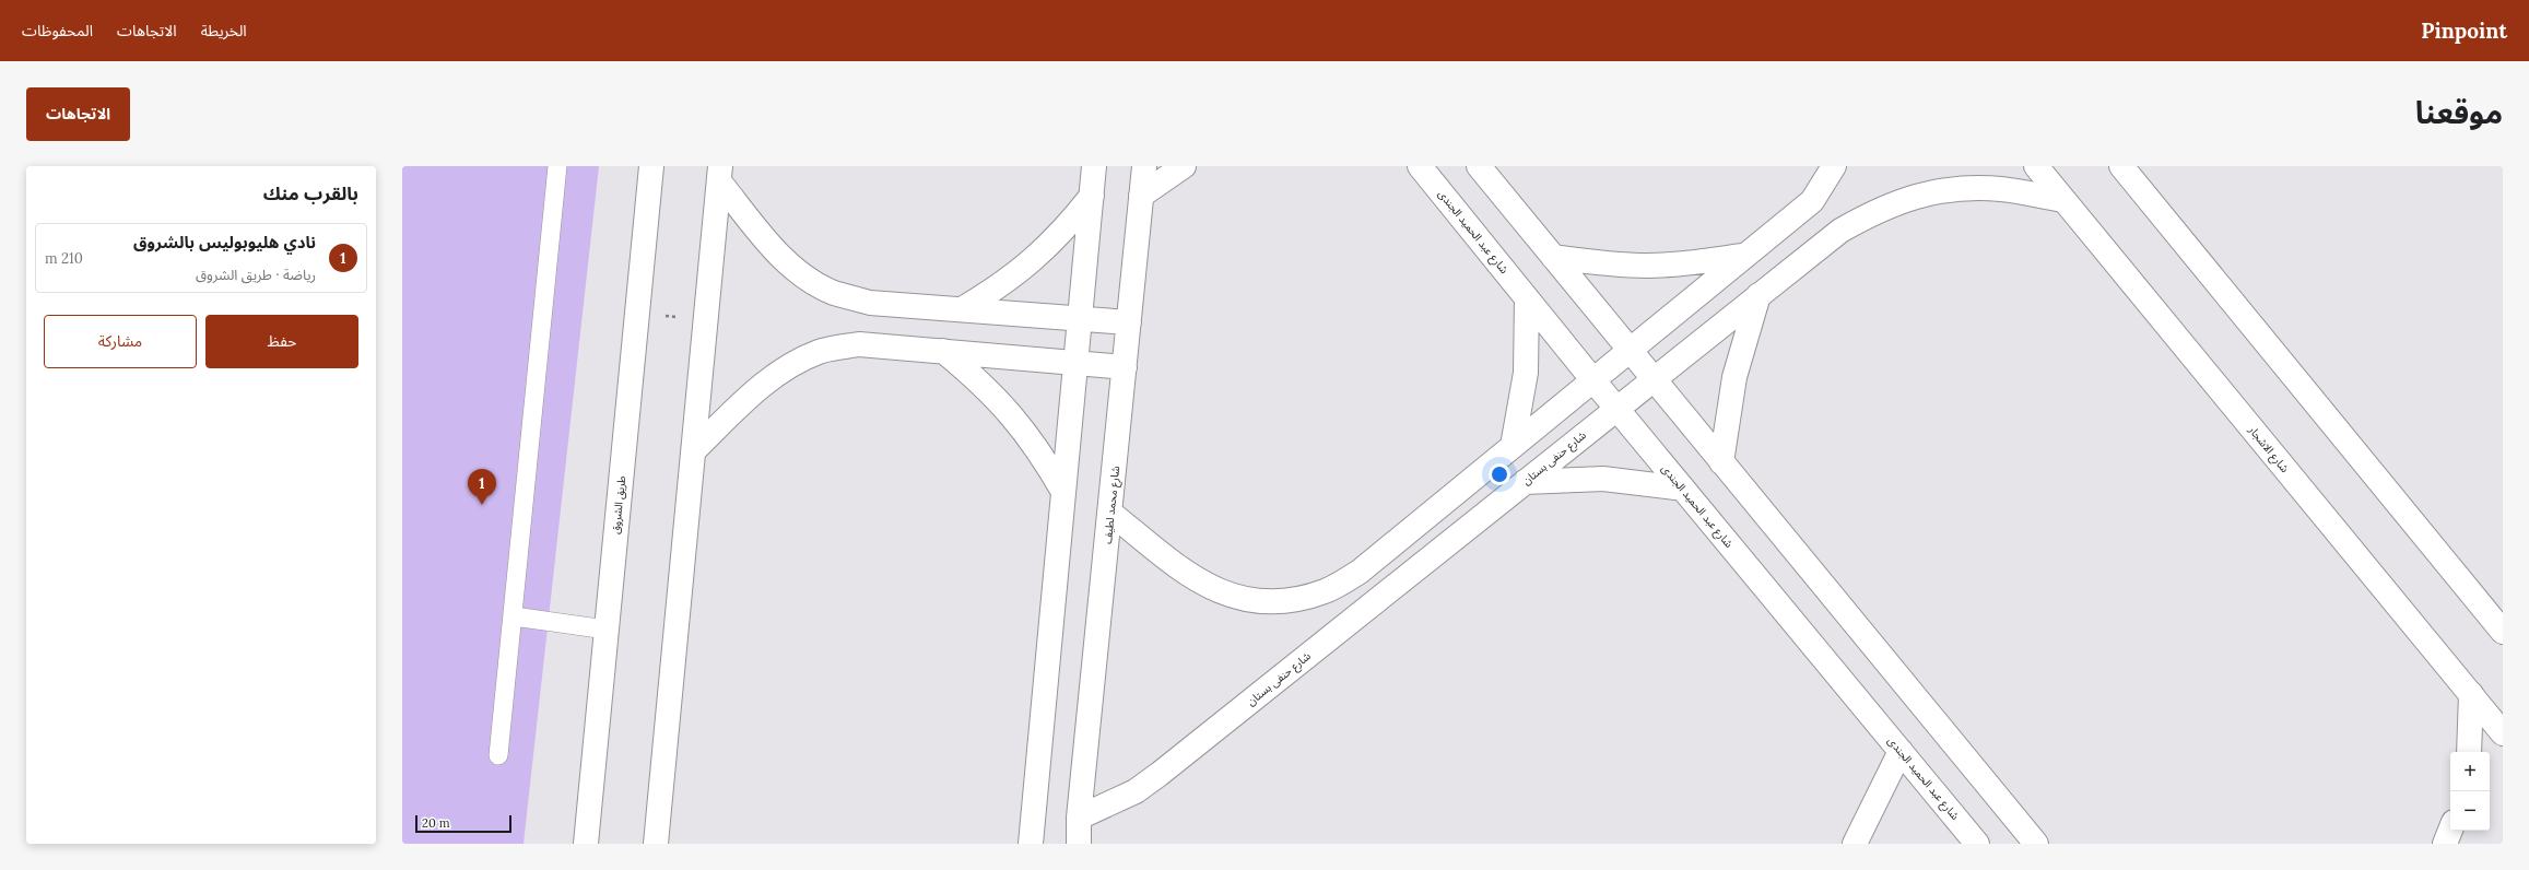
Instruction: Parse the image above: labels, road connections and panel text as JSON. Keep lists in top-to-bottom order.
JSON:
{
  "streets": {
    "street": [
      "شارع عبد الحميد الجندى",
      "شارع الاشجار",
      "شارع حنفى بستان",
      "طريق الشروق",
      "شارع محمد لطيف"
    ]
  },
  "crossings": [
    ["شارع عبد الحميد الجندى", "شارع حنفى بستان"],
    ["شارع الاشجار", "شارع حنفى بستان"],
    ["شارع حنفى بستان", "شارع محمد لطيف"]
  ],
  "scale_bar": "20 m",
  "page": {
    "header": "Pinpoint",
    "nav": ["الخريطة", "الاتجاهات", "المحفوظات"],
    "title": "موقعنا",
    "buttons": [
      "الاتجاهات",
      ["حفظ", "مشاركة"]
    ],
    "heading": "بالقرب منك",
    "list": [
      {
        "mark": "1",
        "name": "نادي هليوبوليس بالشروق",
        "note": "رياضة · طريق الشروق",
        "value": "210 m"
      }
    ],
    "pins": "1",
    "map_buttons": ["+", "−"],
    "scale": "20 m"
  }
}
